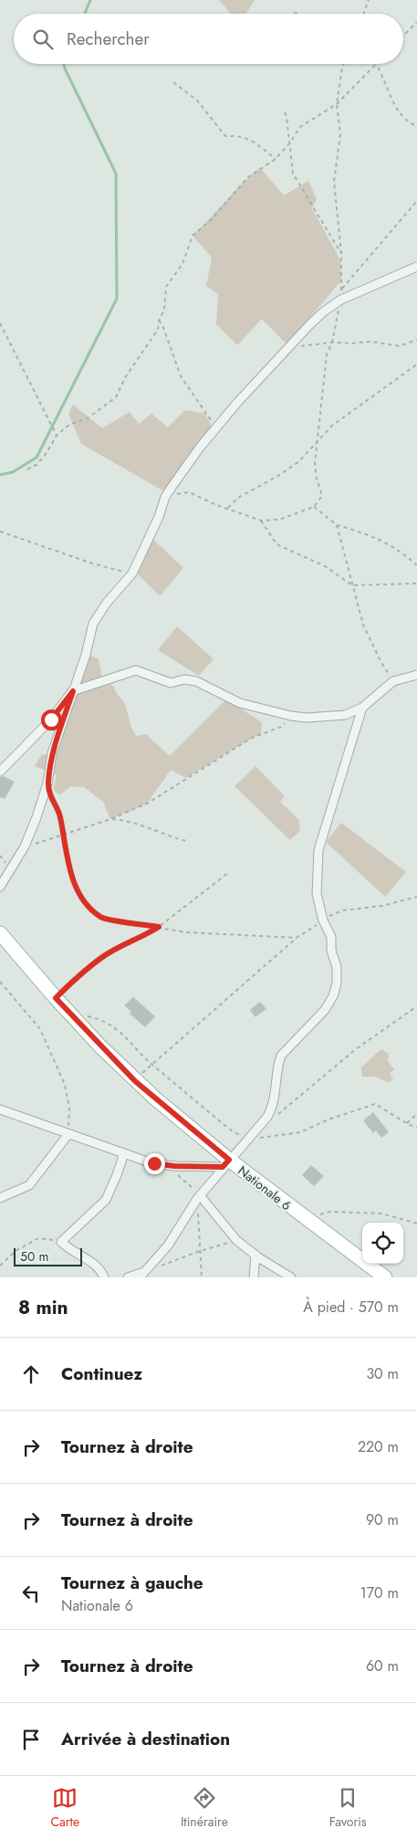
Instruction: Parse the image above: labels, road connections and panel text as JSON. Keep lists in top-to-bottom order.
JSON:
{
  "streets": {
    "main road": ["Nationale 6"]
  },
  "scale_bar": "50 m",
  "page": {
    "search": "Rechercher",
    "scale": "50 m",
    "heading": ["8 min", "À pied · 570 m"],
    "list": [
      ["Continuez", "30 m"],
      ["Tournez à droite", "220 m"],
      ["Tournez à droite", "90 m"],
      ["Tournez à gauche", "Nationale 6", "170 m"],
      ["Tournez à droite", "60 m"],
      "Arrivée à destination"
    ],
    "nav": ["Carte", "Itinéraire", "Favoris"]
  }
}
